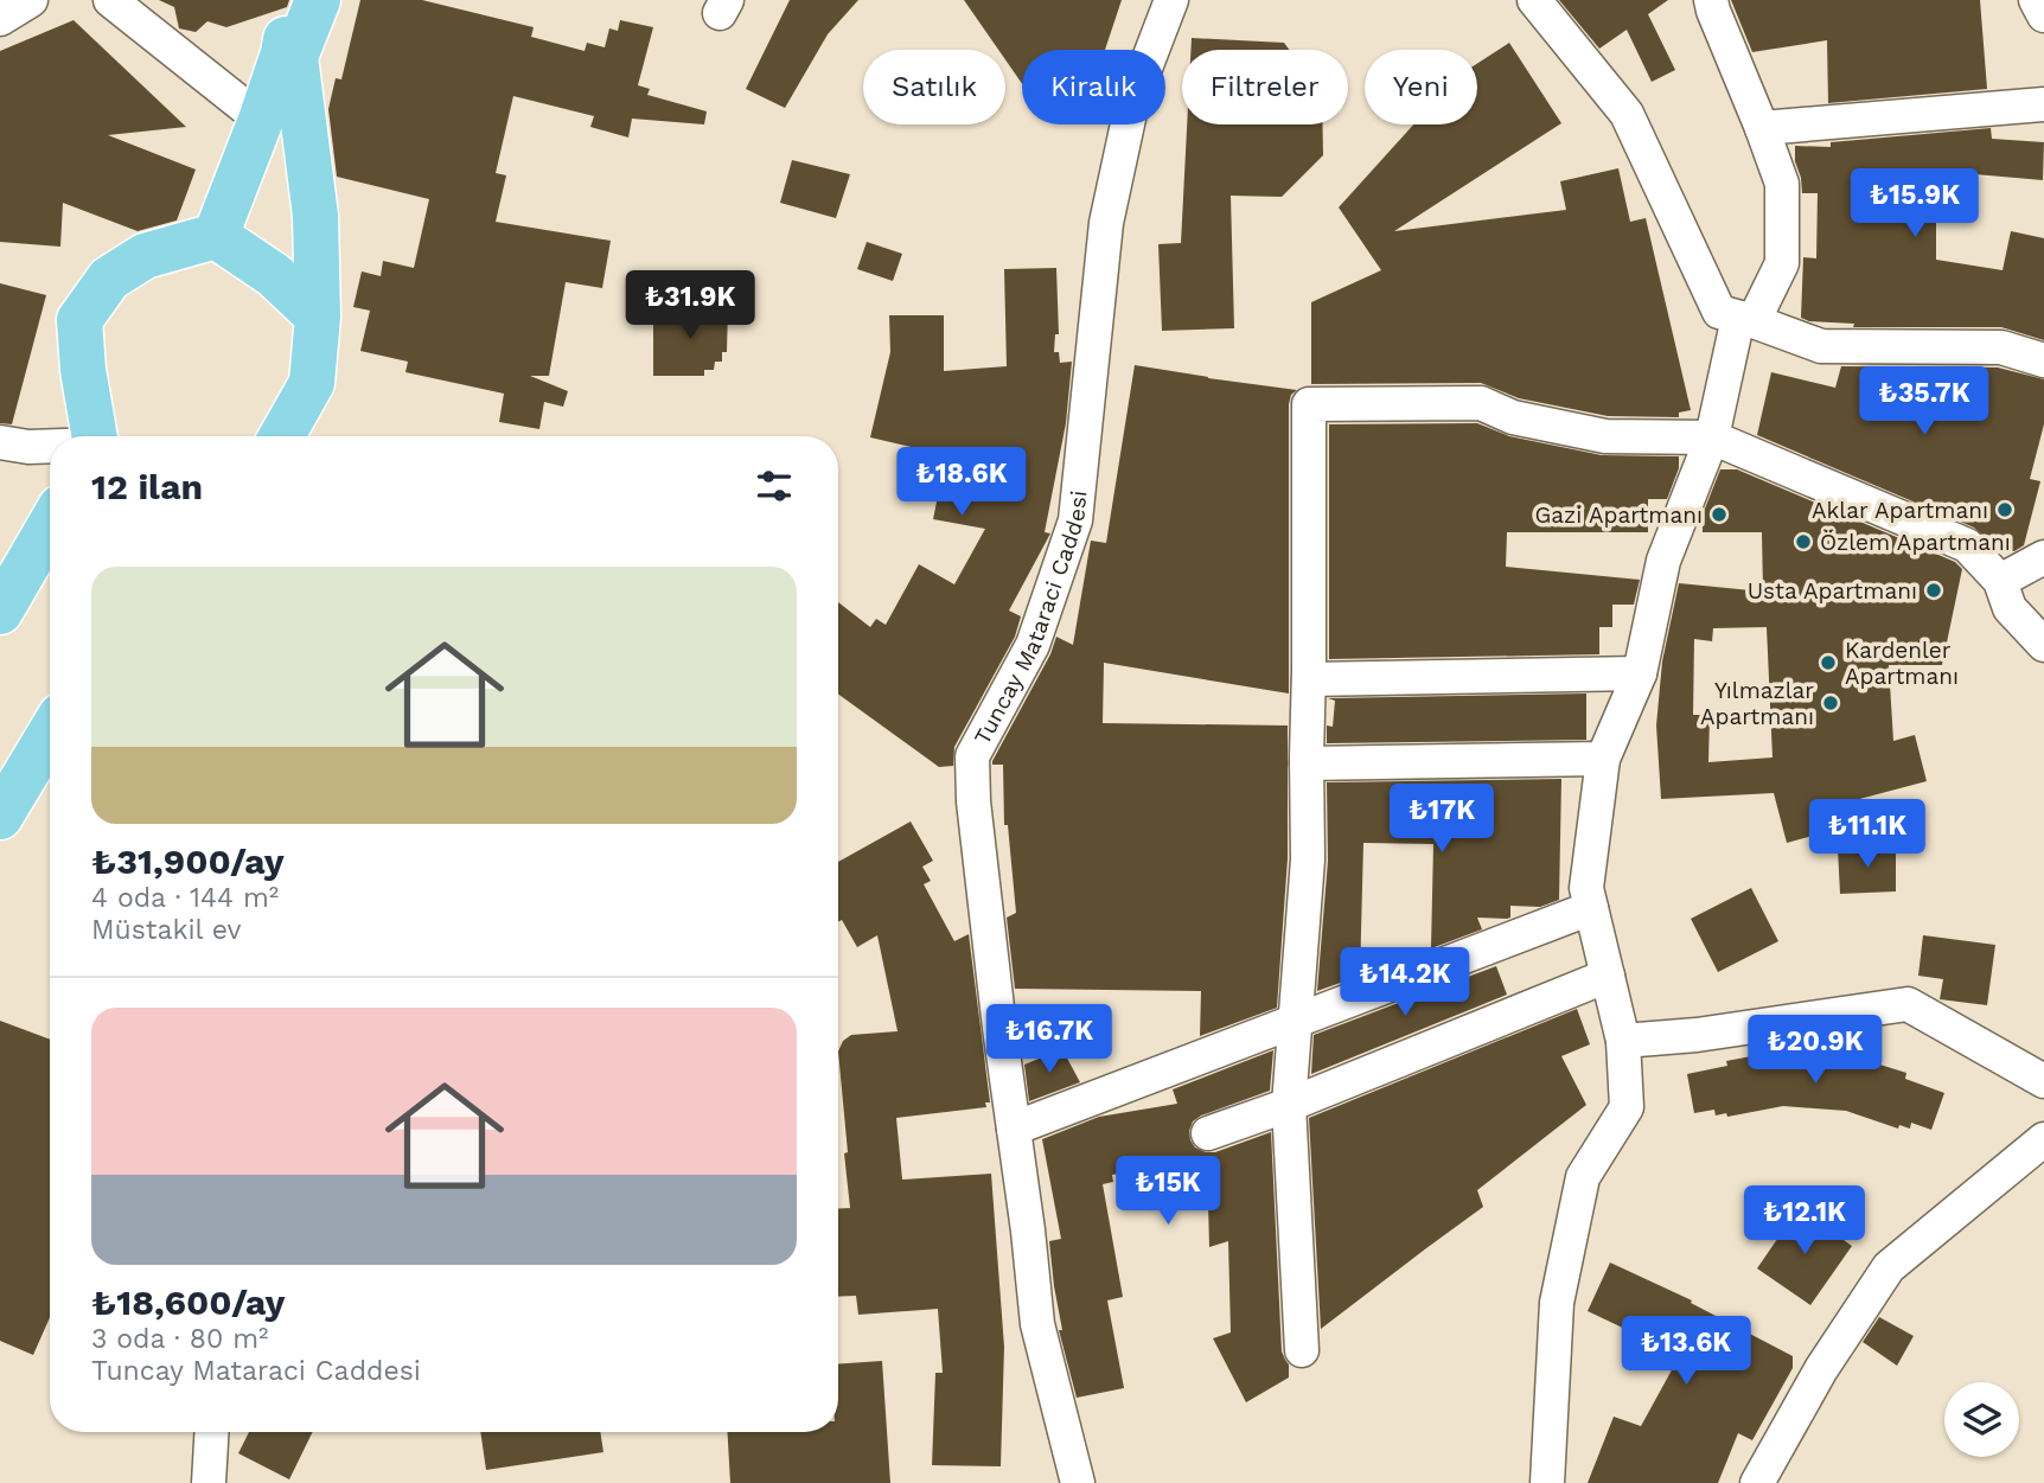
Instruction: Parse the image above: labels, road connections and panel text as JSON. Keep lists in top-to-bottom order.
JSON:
{
  "streets": {
    "street": ["Tuncay Mataraci Caddesi"]
  },
  "places": [
    "Aklar Apartmanı",
    "Gazi Apartmanı",
    "Özlem Apartmanı",
    "Usta Apartmanı",
    "Kardenler Apartmanı",
    "Yılmazlar Apartmanı"
  ],
  "page": {
    "chip": [
      "Satılık",
      "Kiralık",
      "Filtreler",
      "Yeni"
    ],
    "price": [
      "₺15.9K",
      "₺31.9K",
      "₺35.7K",
      "₺18.6K",
      "₺17K",
      "₺11.1K",
      "₺14.2K",
      "₺16.7K",
      "₺20.9K",
      "₺15K",
      "₺12.1K",
      "₺13.6K"
    ],
    "heading": "12 ilan",
    "list": [
      {
        "name": "₺31,900/ay",
        "note": "4 oda · 144 m² · Müstakil ev"
      },
      {
        "name": "₺18,600/ay",
        "note": "3 oda · 80 m² · Tuncay Mataraci Caddesi"
      }
    ]
  }
}
